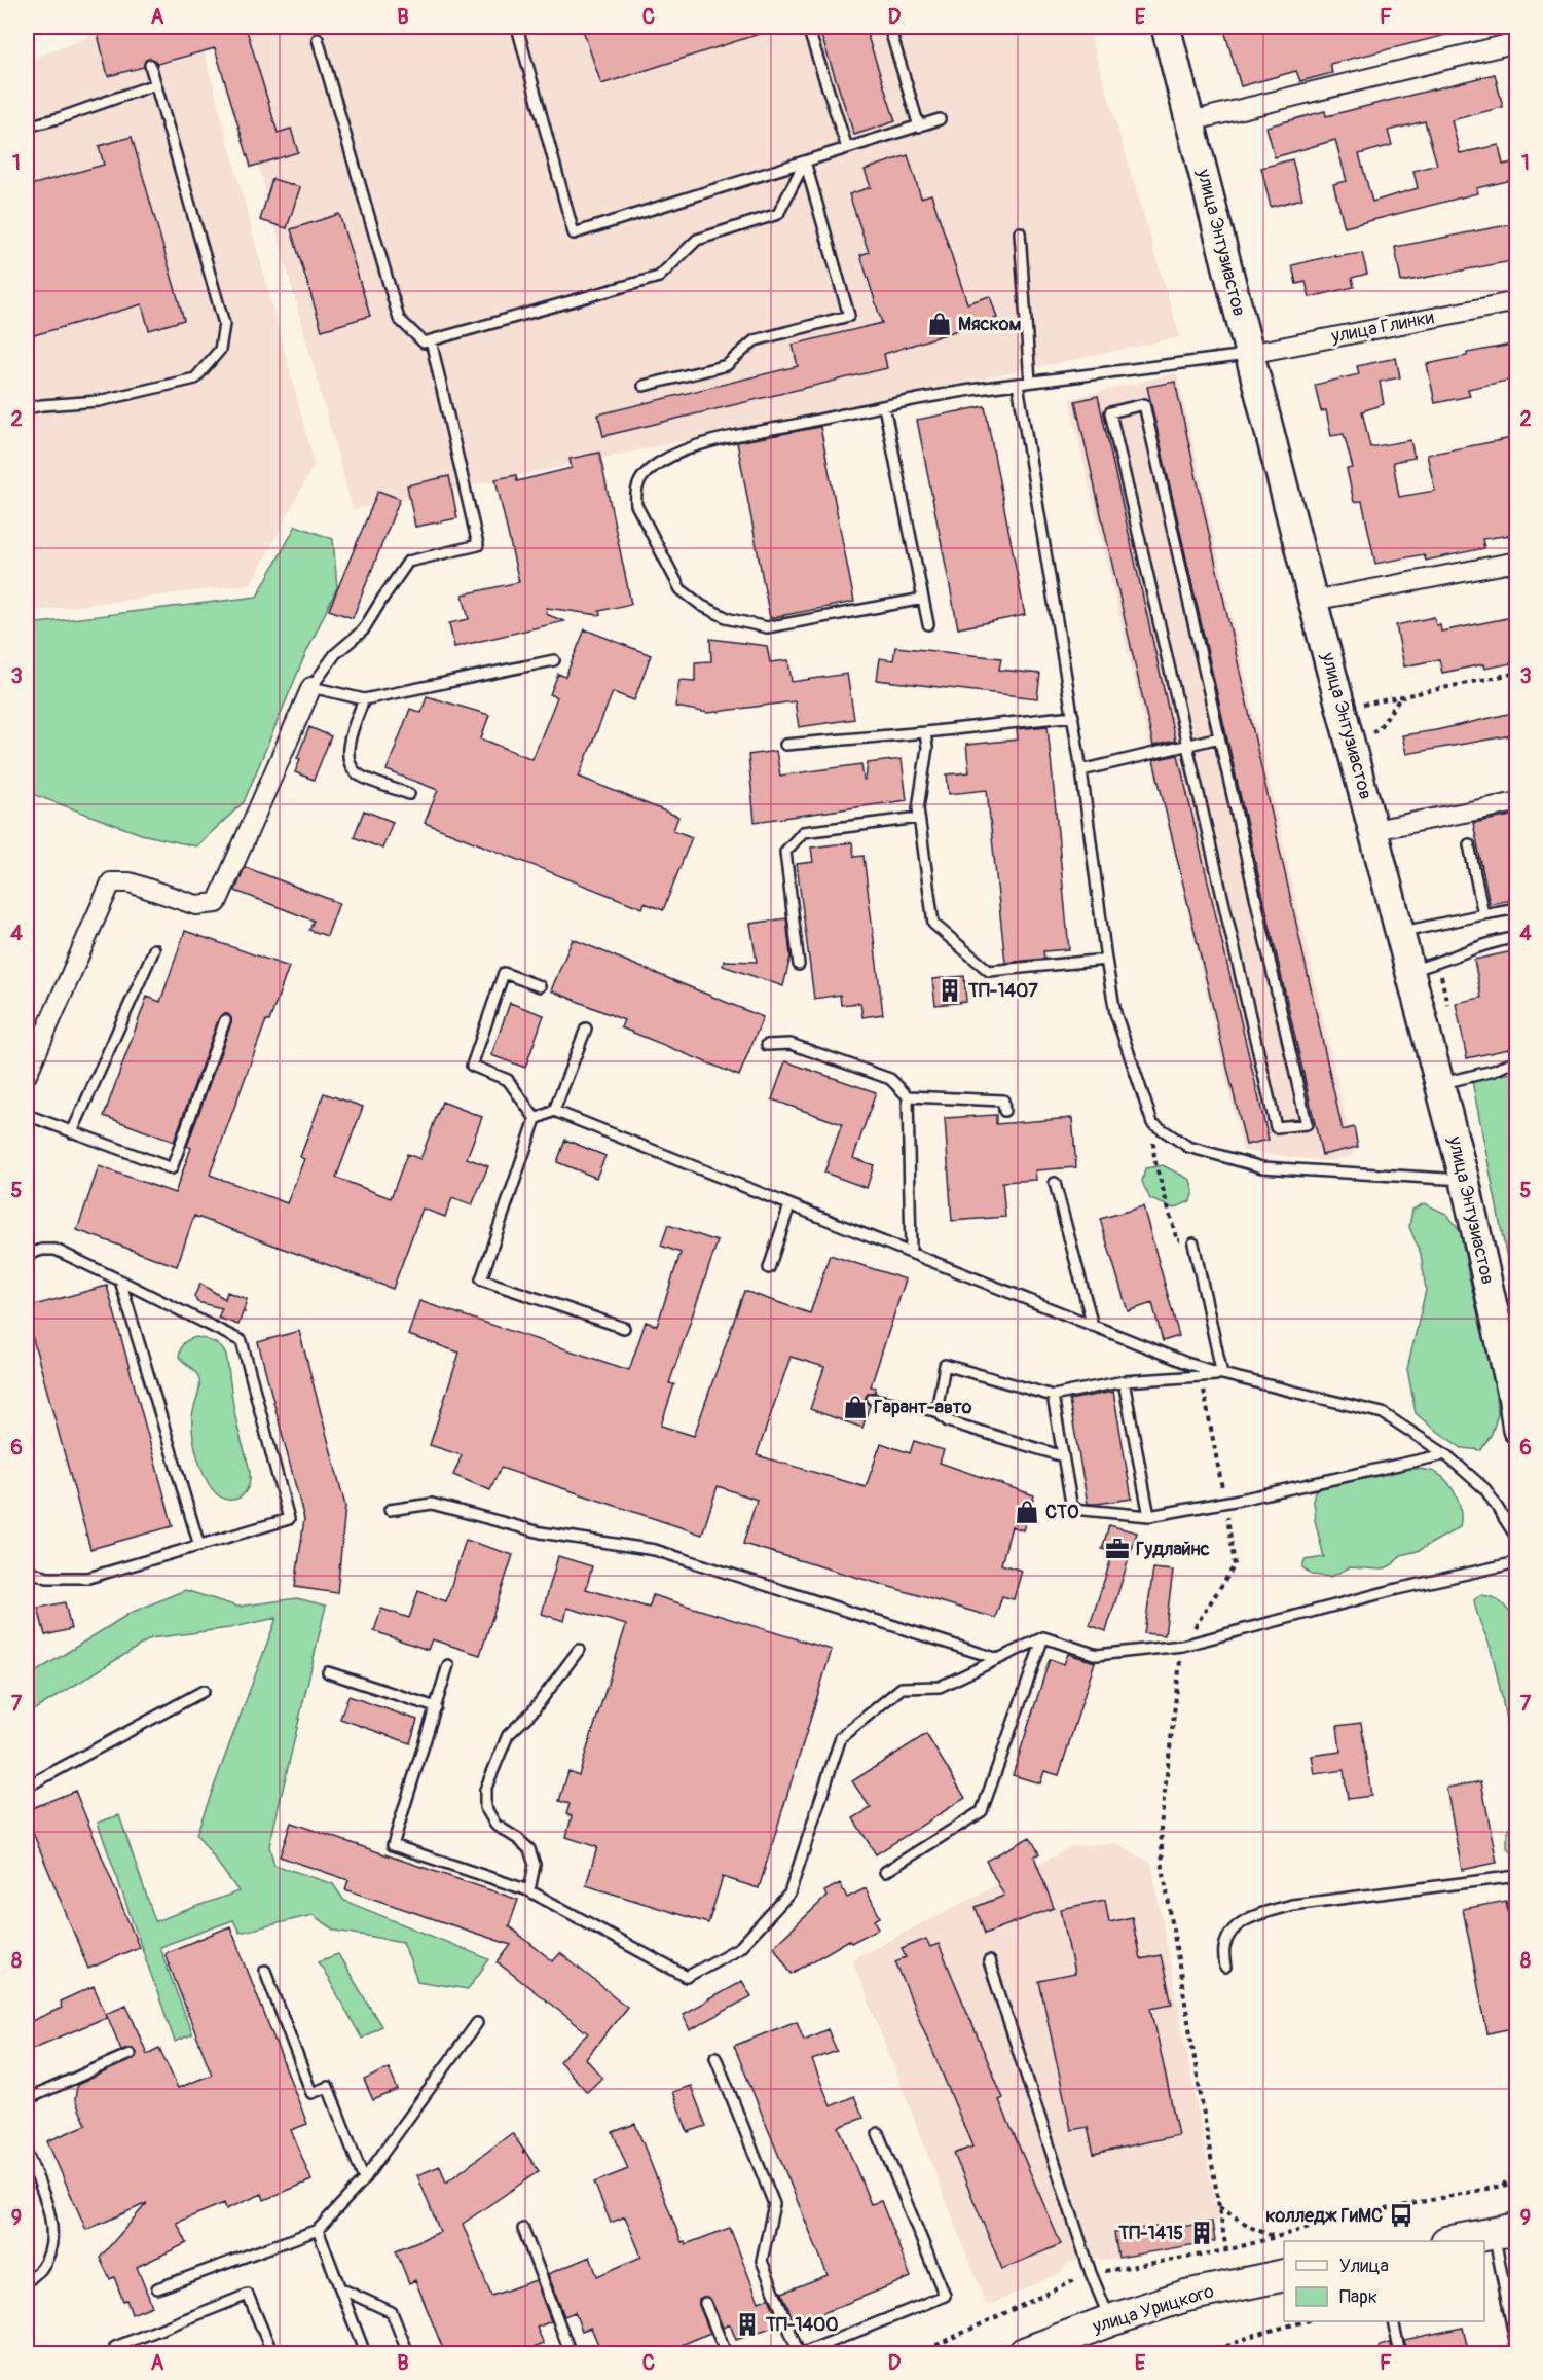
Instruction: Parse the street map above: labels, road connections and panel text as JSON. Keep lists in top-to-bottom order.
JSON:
{
  "streets": {
    "main road": ["улица Урицкого"],
    "street": ["улица Энтузиастов", "улица Глинки"]
  },
  "crossings": [
    ["улица Энтузиастов", "улица Глинки"]
  ],
  "places": {
    "shop": ["Мяском", "Гарант-авто", "СТО"],
    "building": ["ТП-1407", "ТП-1415", "ТП-1400"],
    "office": ["Гудлайнс"],
    "bus stop": ["колледж ГиМС"]
  },
  "legend": ["Улица", "Парк"],
  "grid": {
    "columns": [
      "A",
      "B",
      "C",
      "D",
      "E",
      "F"
    ],
    "rows": [
      "1",
      "2",
      "3",
      "4",
      "5",
      "6",
      "7",
      "8",
      "9"
    ]
  }
}
